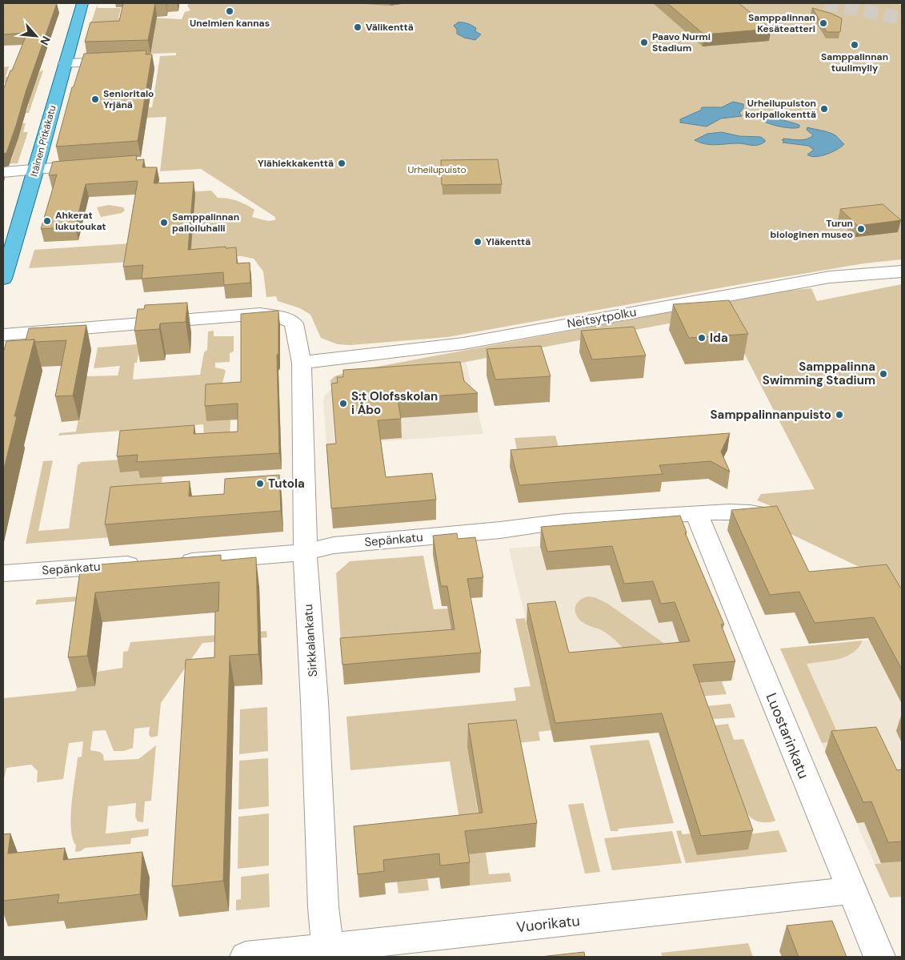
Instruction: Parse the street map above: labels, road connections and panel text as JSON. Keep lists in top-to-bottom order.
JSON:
{
  "streets": {
    "main road": ["Itäinen Pitkäkatu"],
    "street": [
      "Neitsytpolku",
      "Sepänkatu",
      "Sirkkalankatu",
      "Luostarinkatu",
      "Vuorikatu"
    ]
  },
  "crossings": [
    ["Neitsytpolku", "Sirkkalankatu"],
    ["Sepänkatu", "Sirkkalankatu"],
    ["Sepänkatu", "Luostarinkatu"],
    ["Sirkkalankatu", "Vuorikatu"],
    ["Luostarinkatu", "Vuorikatu"]
  ],
  "parks": ["Urheilupuisto"],
  "places": [
    "Unelmien kannas",
    "Samppalinnan Kesäteatteri",
    "Välikenttä",
    "Paavo Nurmi Stadium",
    "Samppalinnan tuulimylly",
    "Senioritalo Yrjänä",
    "Urheilupuiston koripallokenttä",
    "Ylähiekkakenttä",
    "Ahkerat lukutoukat",
    "Samppalinnan palloiluhalli",
    "Turun biologinen museo",
    "Yläkenttä",
    "Ida",
    "Samppalinna Swimming Stadium",
    "S:t Olofsskolan i Åbo",
    "Samppalinnanpuisto",
    "Tutola"
  ],
  "north": "bottom right"
}
